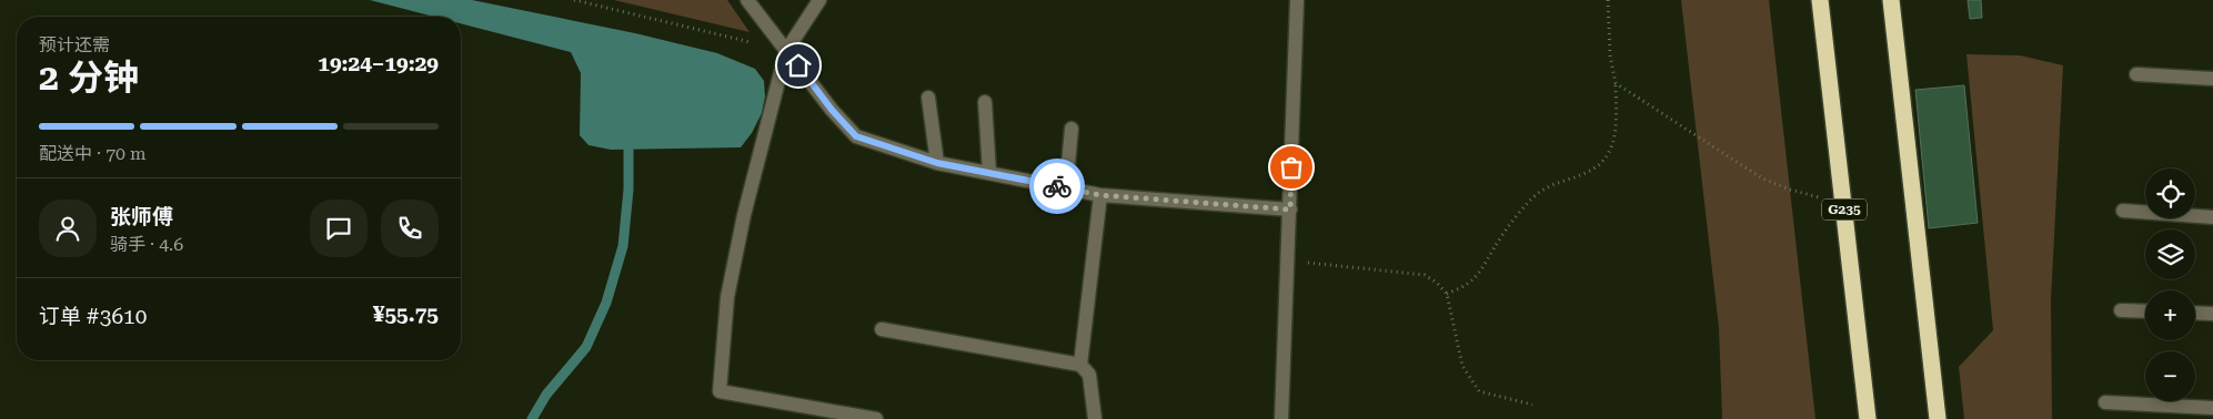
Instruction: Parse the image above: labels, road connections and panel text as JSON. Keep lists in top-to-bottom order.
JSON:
{
  "streets": {
    "highway": ["G235"]
  },
  "page": {
    "heading": ["2 分钟", "预计还需", "19:24–19:29"],
    "panel": [
      "张师傅",
      "骑手 · 4.6",
      "订单 #3610",
      "¥55.75"
    ],
    "bar": "配送中 · 70 m",
    "map_buttons": ["+", "−"]
  }
}
